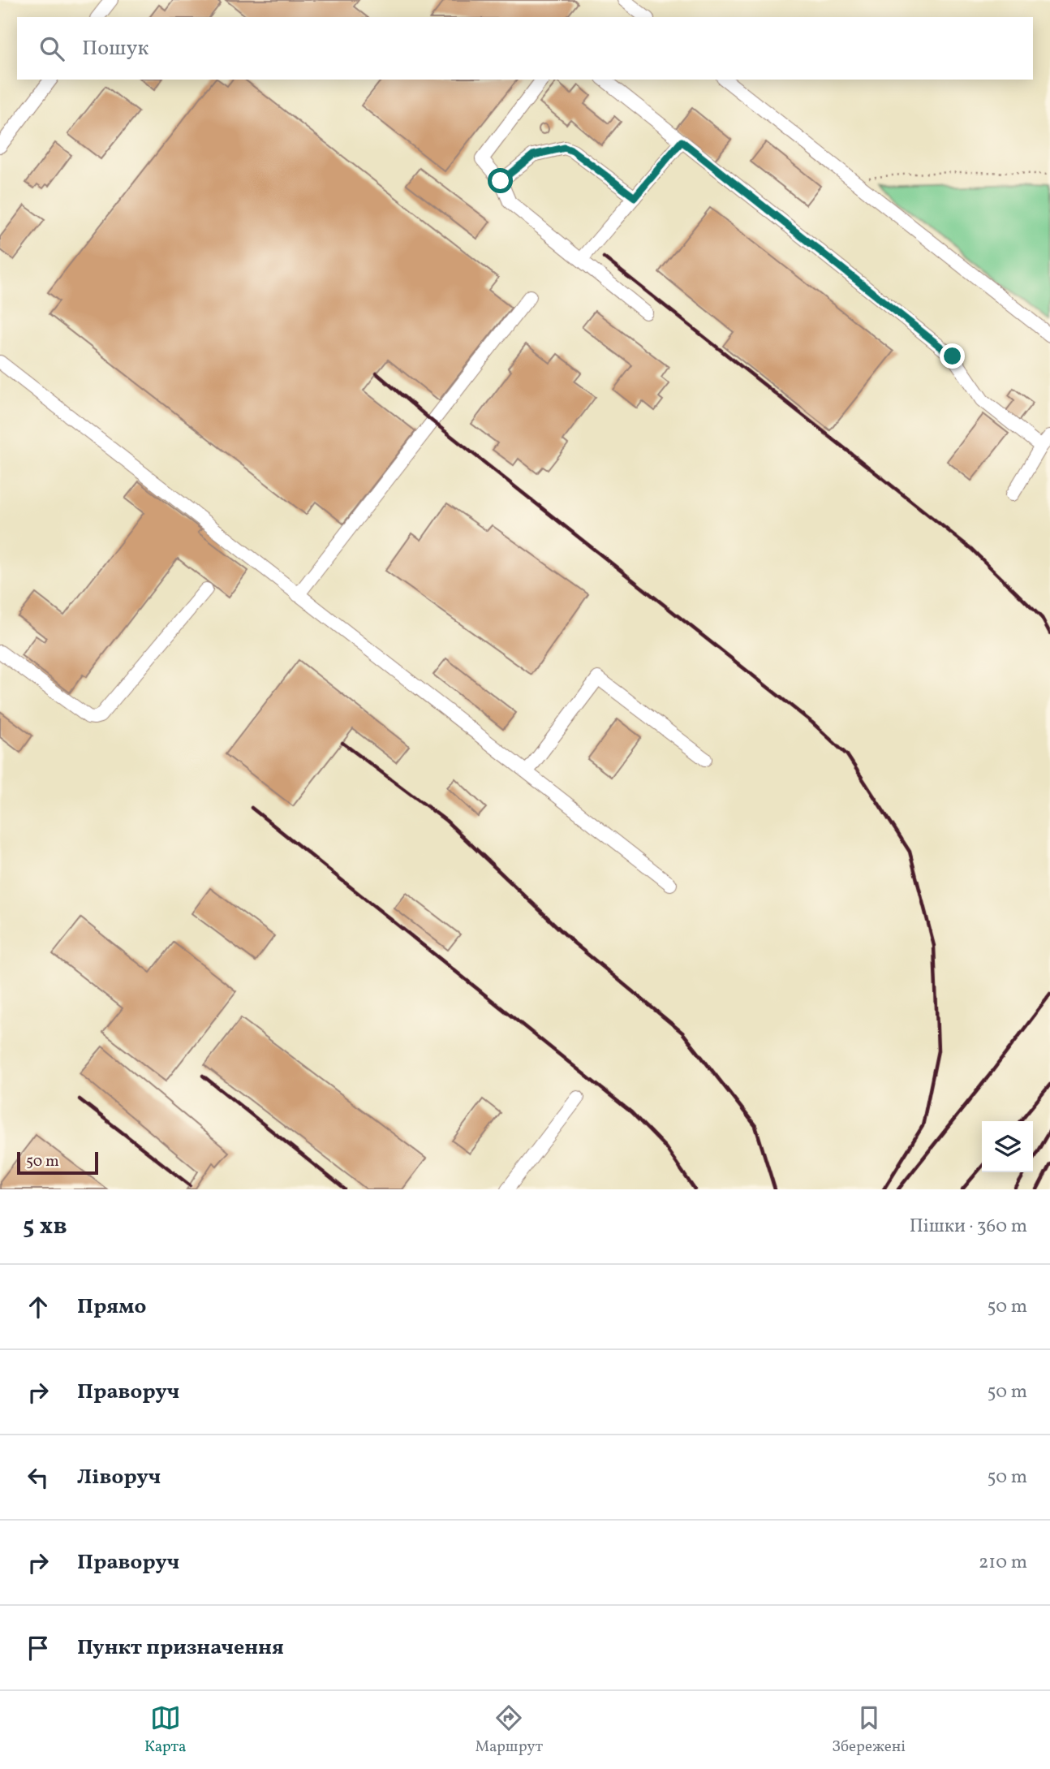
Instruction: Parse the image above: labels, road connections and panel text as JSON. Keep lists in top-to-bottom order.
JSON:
{
  "scale_bar": "50 m",
  "page": {
    "search": "Пошук",
    "scale": "50 m",
    "heading": ["5 хв", "Пішки · 360 m"],
    "list": [
      ["Прямо", "50 m"],
      ["Праворуч", "50 m"],
      ["Ліворуч", "50 m"],
      ["Праворуч", "210 m"],
      "Пункт призначення"
    ],
    "nav": ["Карта", "Маршрут", "Збережені"]
  }
}
